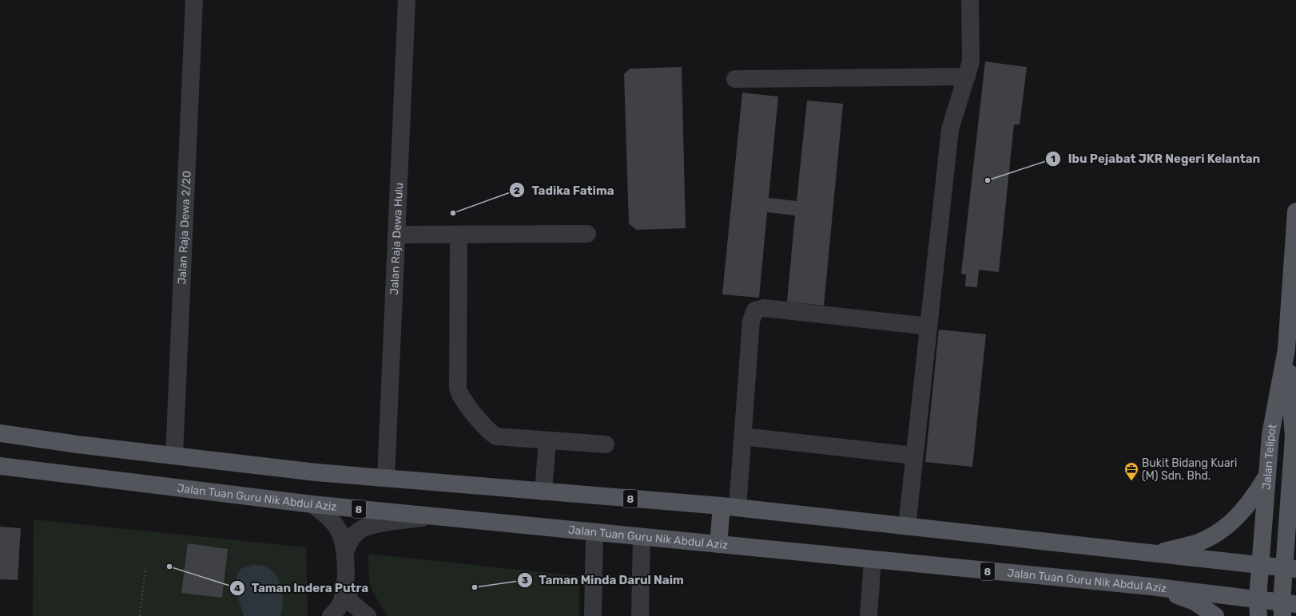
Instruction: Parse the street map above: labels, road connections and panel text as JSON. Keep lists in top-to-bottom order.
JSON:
{
  "streets": {
    "main road": ["Jalan Telipot", "Jalan Tuan Guru Nik Abdul Aziz", "8"],
    "street": ["Jalan Raja Dewa 2/20", "Jalan Raja Dewa Hulu"]
  },
  "crossings": [
    ["Jalan Raja Dewa 2/20", "8"],
    ["Jalan Raja Dewa Hulu", "8"],
    ["Jalan Telipot", "Jalan Tuan Guru Nik Abdul Aziz"],
    ["Jalan Telipot", "8"]
  ],
  "places": {
    "other": [
      "Ibu Pejabat JKR Negeri Kelantan",
      "Tadika Fatima",
      "Taman Indera Putra",
      "Taman Minda Darul Naim"
    ],
    "office": ["Bukit Bidang Kuari (M) Sdn. Bhd."]
  }
}
